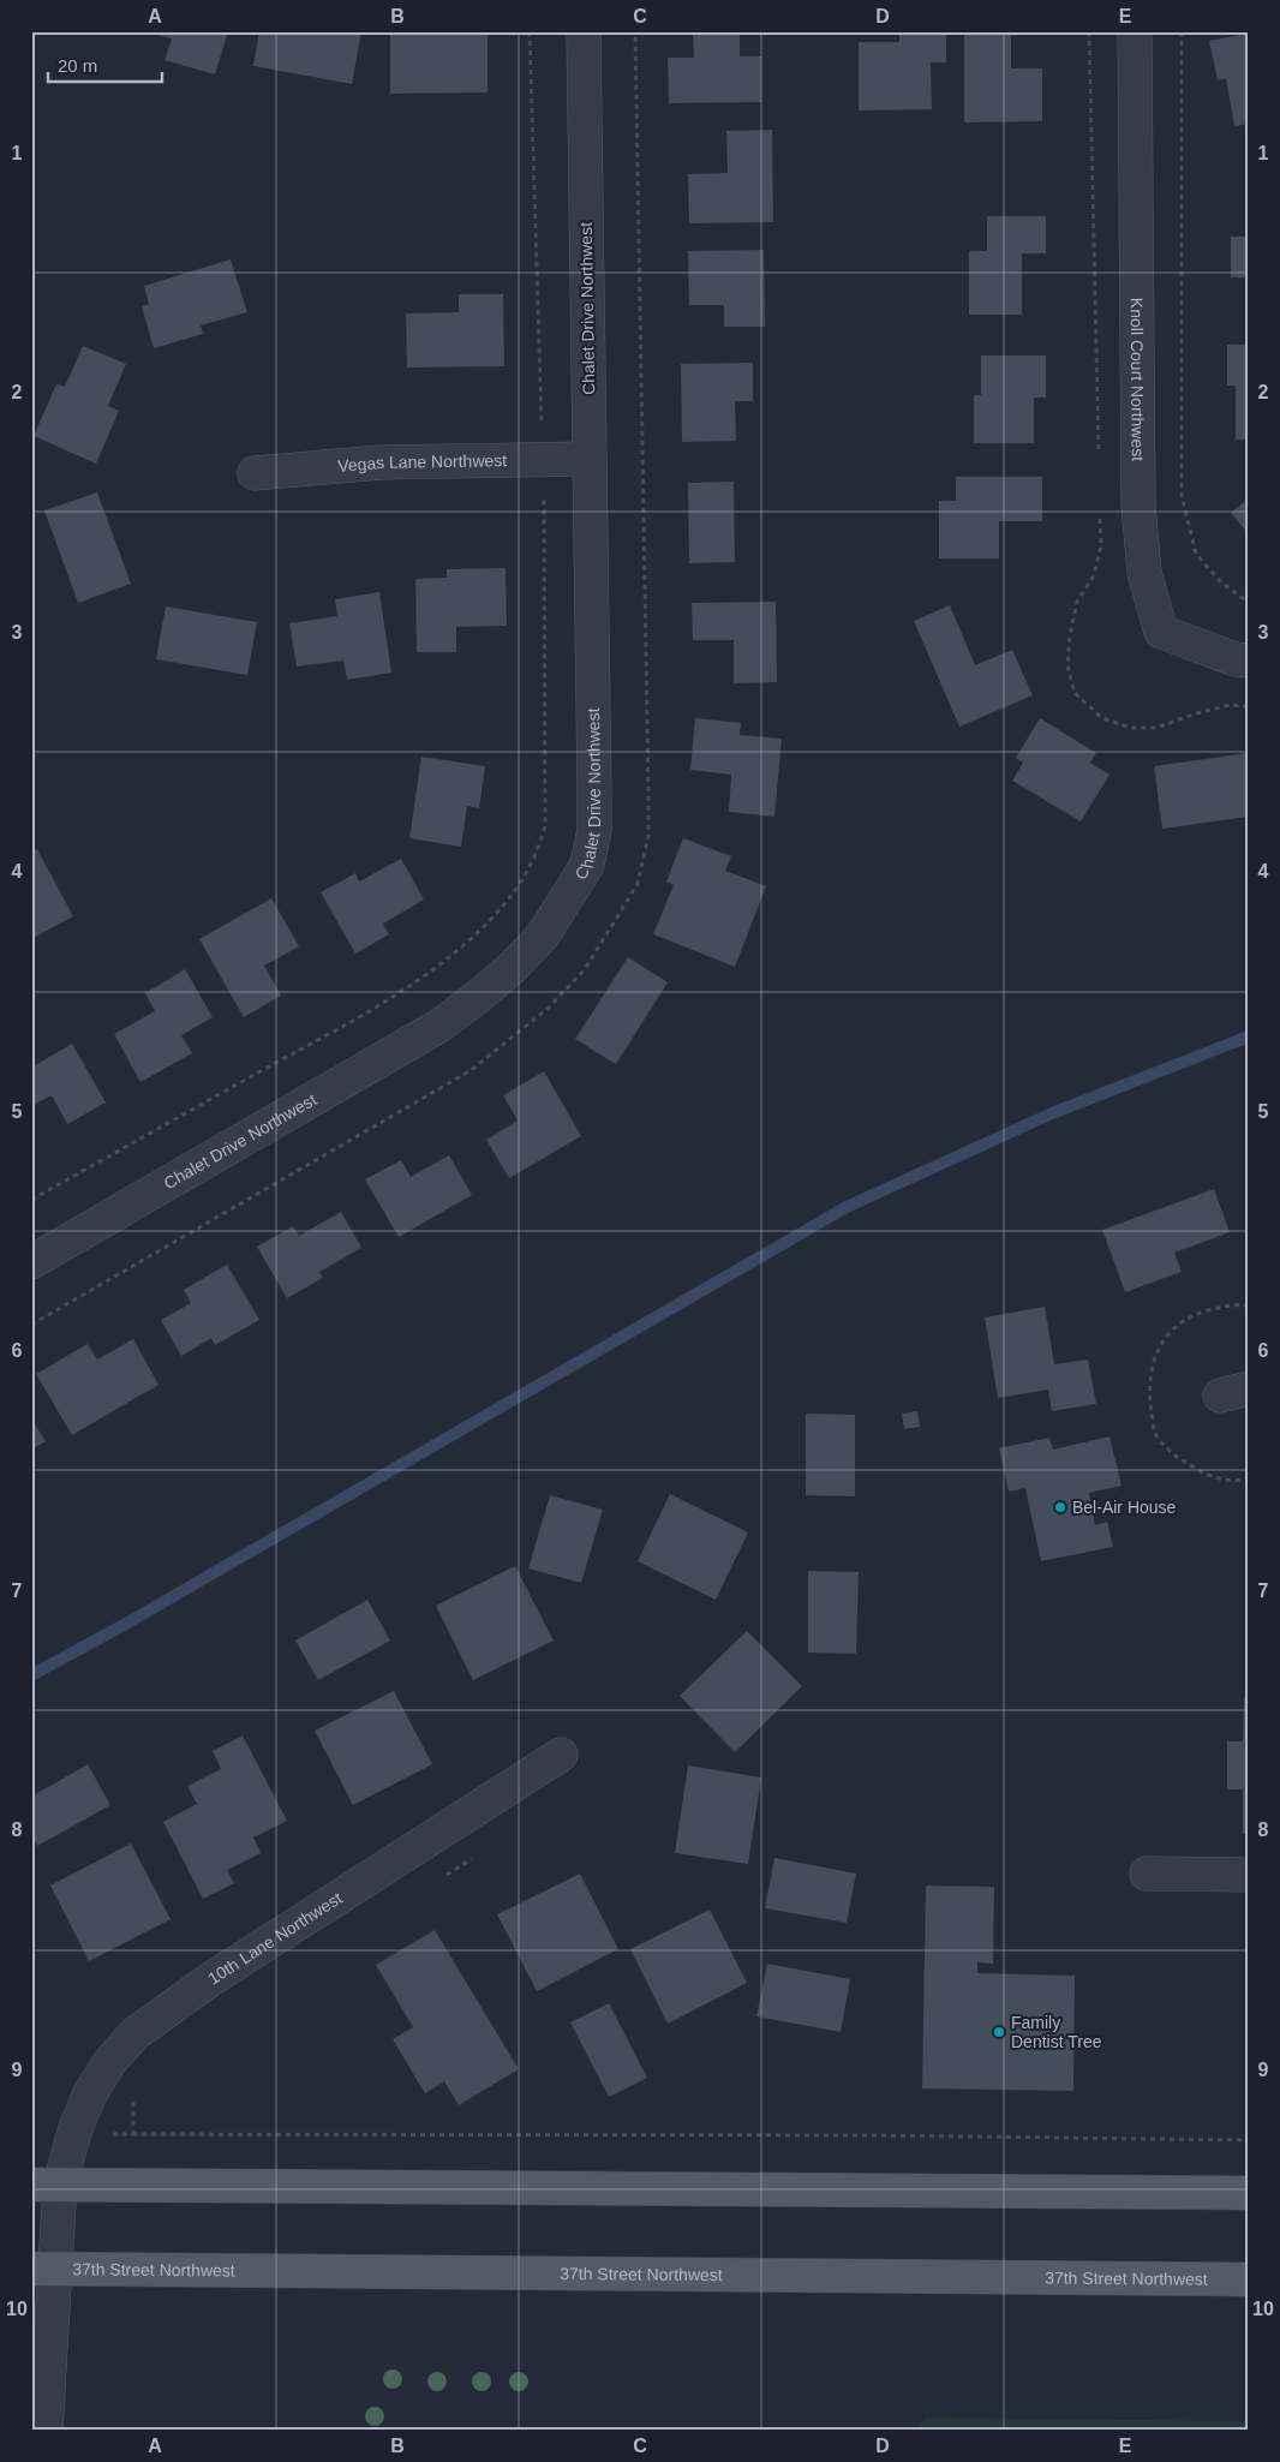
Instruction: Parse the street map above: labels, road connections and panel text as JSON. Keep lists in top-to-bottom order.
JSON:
{
  "streets": {
    "main road": ["37th Street Northwest"],
    "street": [
      "Chalet Drive Northwest",
      "Knoll Court Northwest",
      "Vegas Lane Northwest",
      "10th Lane Northwest"
    ]
  },
  "crossings": [
    ["Chalet Drive Northwest", "Vegas Lane Northwest"],
    ["10th Lane Northwest", "37th Street Northwest"]
  ],
  "places": ["Bel-Air House", "Family Dentist Tree"],
  "scale_bar": "20 m",
  "grid": {
    "columns": [
      "A",
      "B",
      "C",
      "D",
      "E"
    ],
    "rows": [
      "1",
      "2",
      "3",
      "4",
      "5",
      "6",
      "7",
      "8",
      "9",
      "10"
    ]
  }
}
